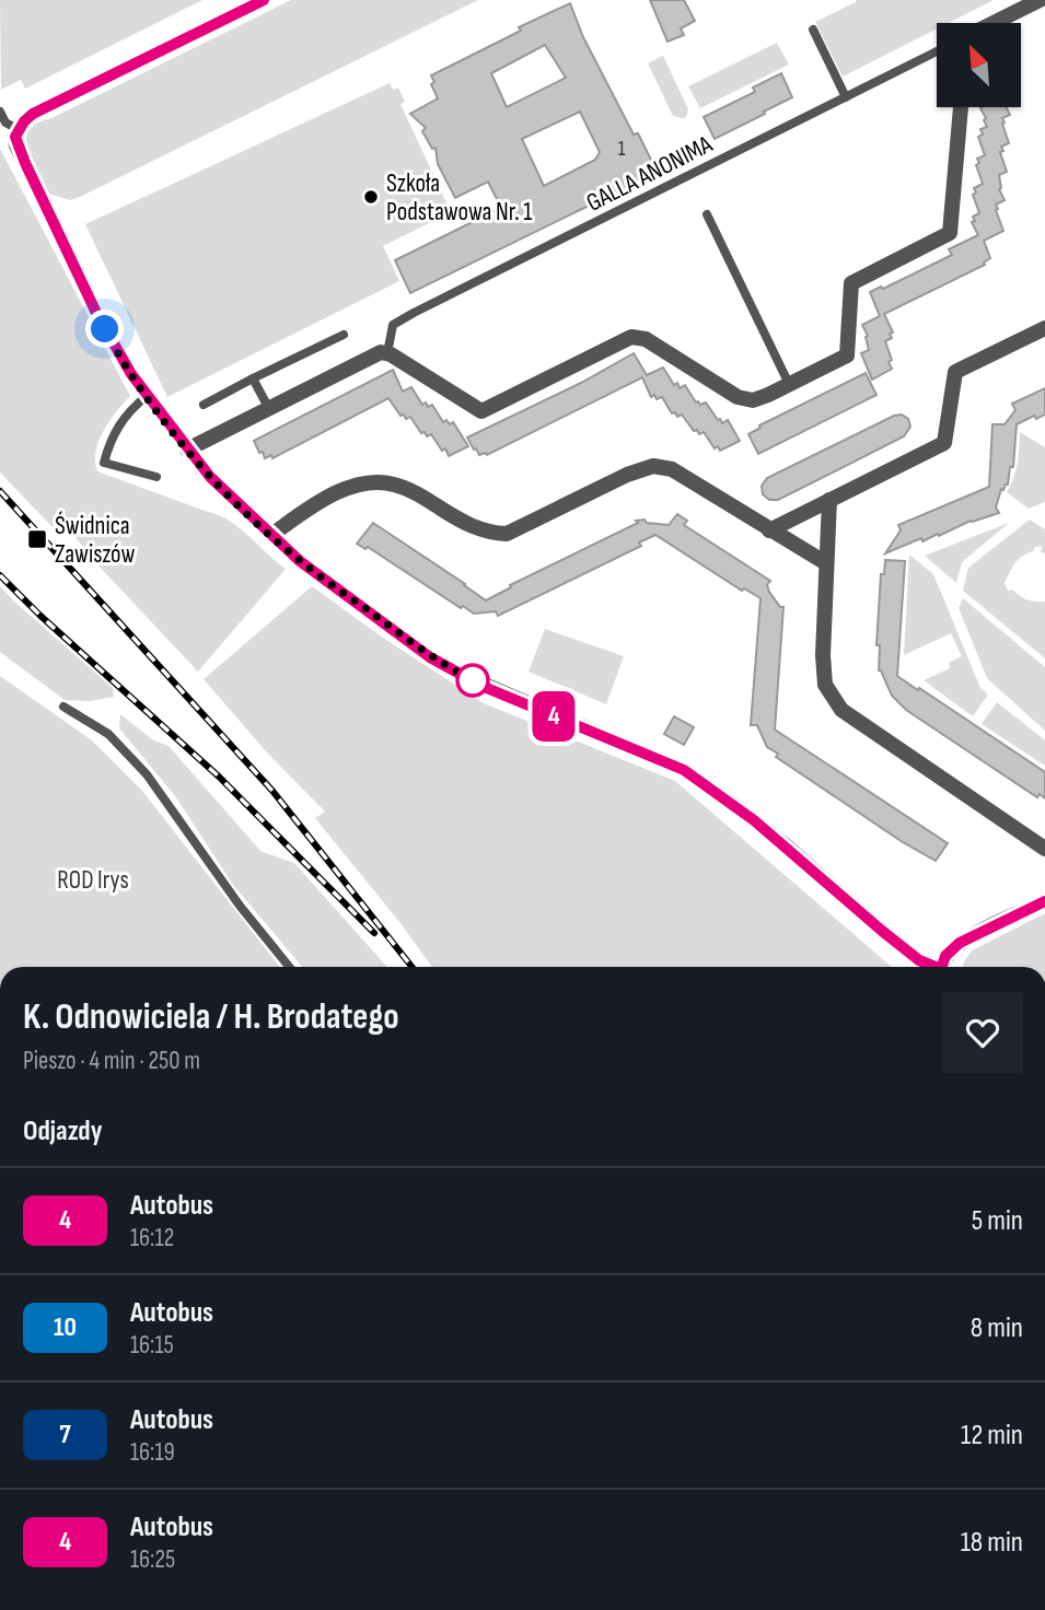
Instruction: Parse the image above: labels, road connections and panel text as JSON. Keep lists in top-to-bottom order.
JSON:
{
  "streets": {
    "lane": ["GALLA ANONIMA"]
  },
  "parks": ["ROD Irys"],
  "places": {
    "other": ["Szkoła Podstawowa Nr. 1"],
    "transit": ["Świdnica Zawiszów"]
  },
  "lines": ["bus line 4"],
  "house_numbers": ["1"],
  "north": "top left",
  "page": {
    "on_map": "4",
    "heading": [
      ["K. Odnowiciela / H. Brodatego", "Pieszo · 4 min · 250 m"],
      "Odjazdy"
    ],
    "list": [
      {
        "mark": "4",
        "name": "Autobus",
        "note": "16:12",
        "value": "5 min"
      },
      {
        "mark": "10",
        "name": "Autobus",
        "note": "16:15",
        "value": "8 min"
      },
      {
        "mark": "7",
        "name": "Autobus",
        "note": "16:19",
        "value": "12 min"
      },
      {
        "mark": "4",
        "name": "Autobus",
        "note": "16:25",
        "value": "18 min"
      }
    ]
  }
}
